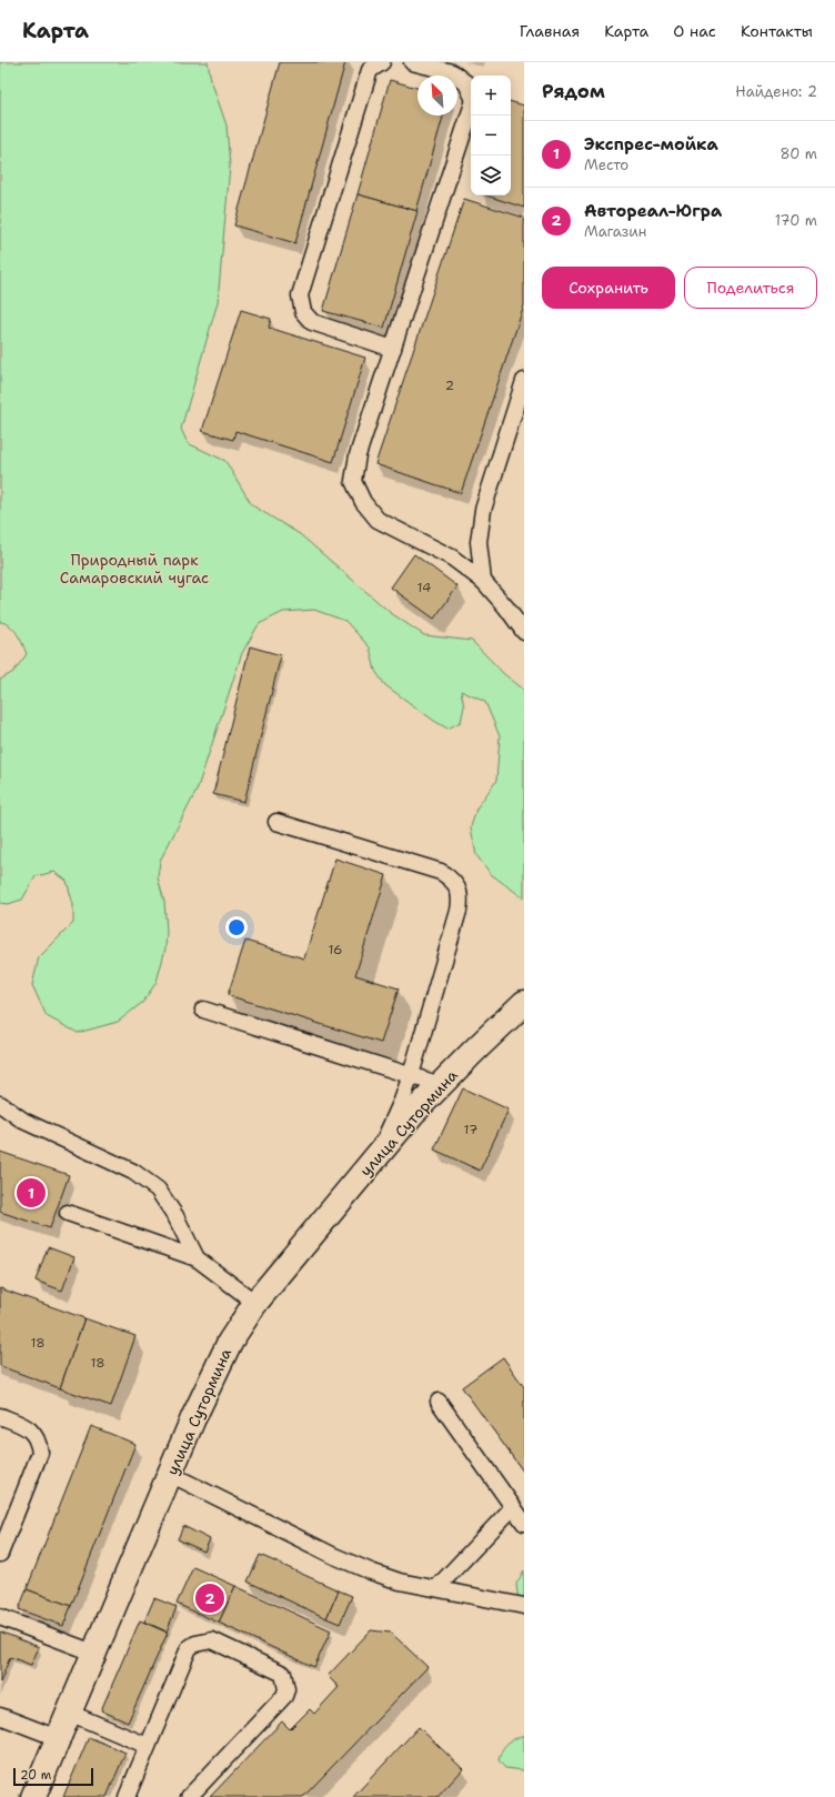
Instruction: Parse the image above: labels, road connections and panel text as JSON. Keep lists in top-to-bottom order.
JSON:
{
  "streets": {
    "street": ["улица Сутормина"]
  },
  "parks": ["Природный парк Самаровский чугас"],
  "house_numbers": [
    "2",
    "14",
    "16",
    "17",
    "18",
    "18"
  ],
  "scale_bar": "20 m",
  "north": "top left",
  "page": {
    "header": "Карта",
    "nav": [
      "Главная",
      "Карта",
      "О нас",
      "Контакты"
    ],
    "heading": ["Рядом", "Найдено: 2"],
    "map_buttons": ["+", "−"],
    "list": [
      {
        "mark": "1",
        "name": "Экспрес-мойка",
        "note": "Место",
        "value": "80 m"
      },
      {
        "mark": "2",
        "name": "Автореал-Югра",
        "note": "Магазин",
        "value": "170 m"
      }
    ],
    "buttons": ["Сохранить", "Поделиться"],
    "pins": ["1", "2"],
    "scale": "20 m"
  }
}
